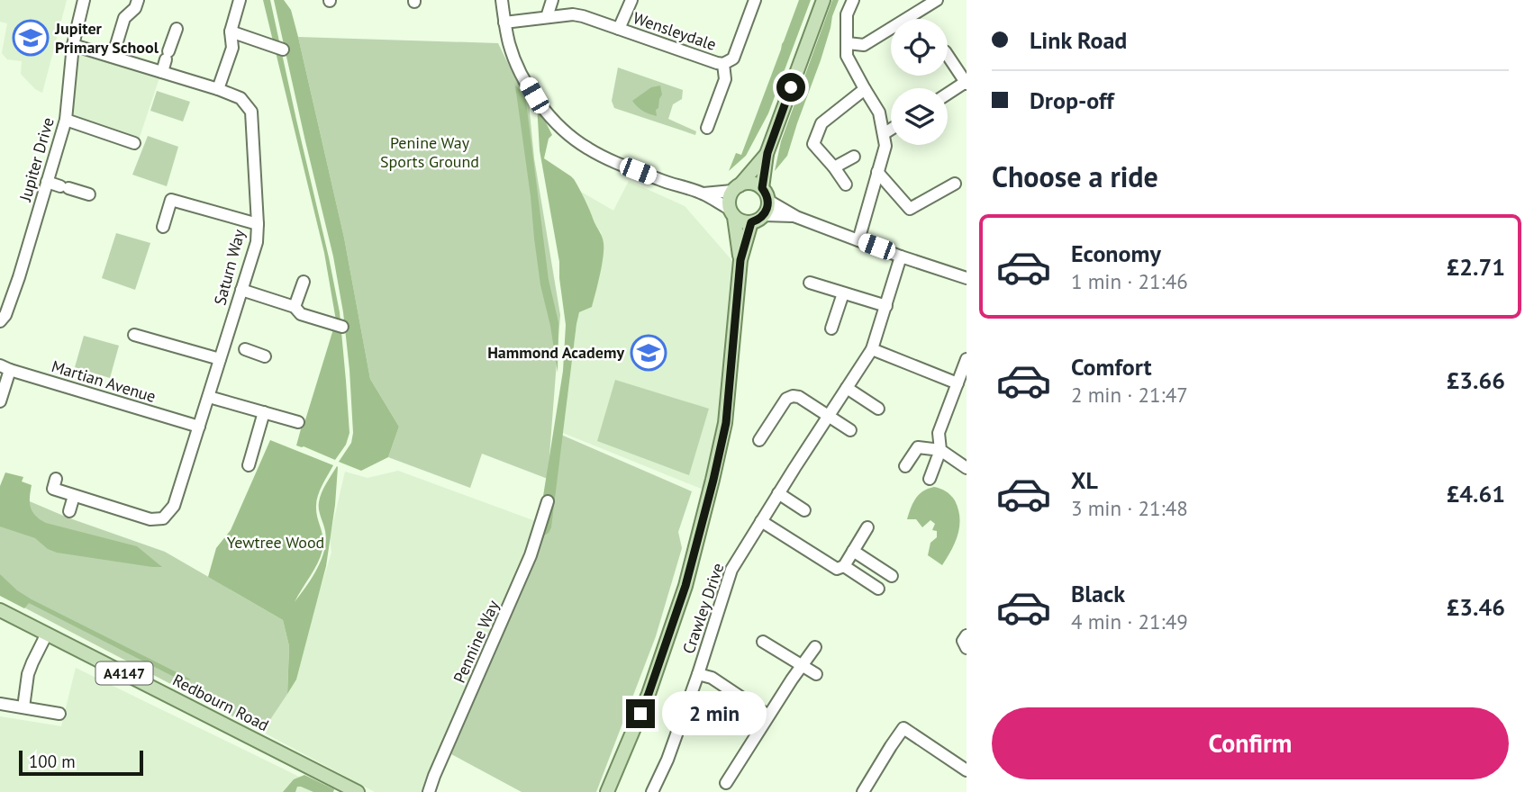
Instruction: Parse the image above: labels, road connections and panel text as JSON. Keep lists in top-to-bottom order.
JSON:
{
  "streets": {
    "main road": ["A4147", "Redbourn Road"],
    "street": [
      "Wensleydale",
      "Jupiter Drive",
      "Saturn Way",
      "Martian Avenue",
      "Crawley Drive",
      "Pennine Way"
    ]
  },
  "crossings": [
    ["Jupiter Drive", "Saturn Way"],
    ["Saturn Way", "Martian Avenue"]
  ],
  "parks": ["Penine Way Sports Ground", "Yewtree Wood"],
  "places": {
    "school or university": ["Jupiter Primary School", "Hammond Academy"]
  },
  "scale_bar": "100 m",
  "page": {
    "banner": ["Link Road", "Drop-off"],
    "heading": "Choose a ride",
    "list": [
      {
        "name": "Economy",
        "note": "1 min · 21:46",
        "value": "£2.71"
      },
      {
        "name": "Comfort",
        "note": "2 min · 21:47",
        "value": "£3.66"
      },
      {
        "name": "XL",
        "note": "3 min · 21:48",
        "value": "£4.61"
      },
      {
        "name": "Black",
        "note": "4 min · 21:49",
        "value": "£3.46"
      }
    ],
    "bubble": "2 min",
    "buttons": "Confirm",
    "scale": "100 m"
  }
}
